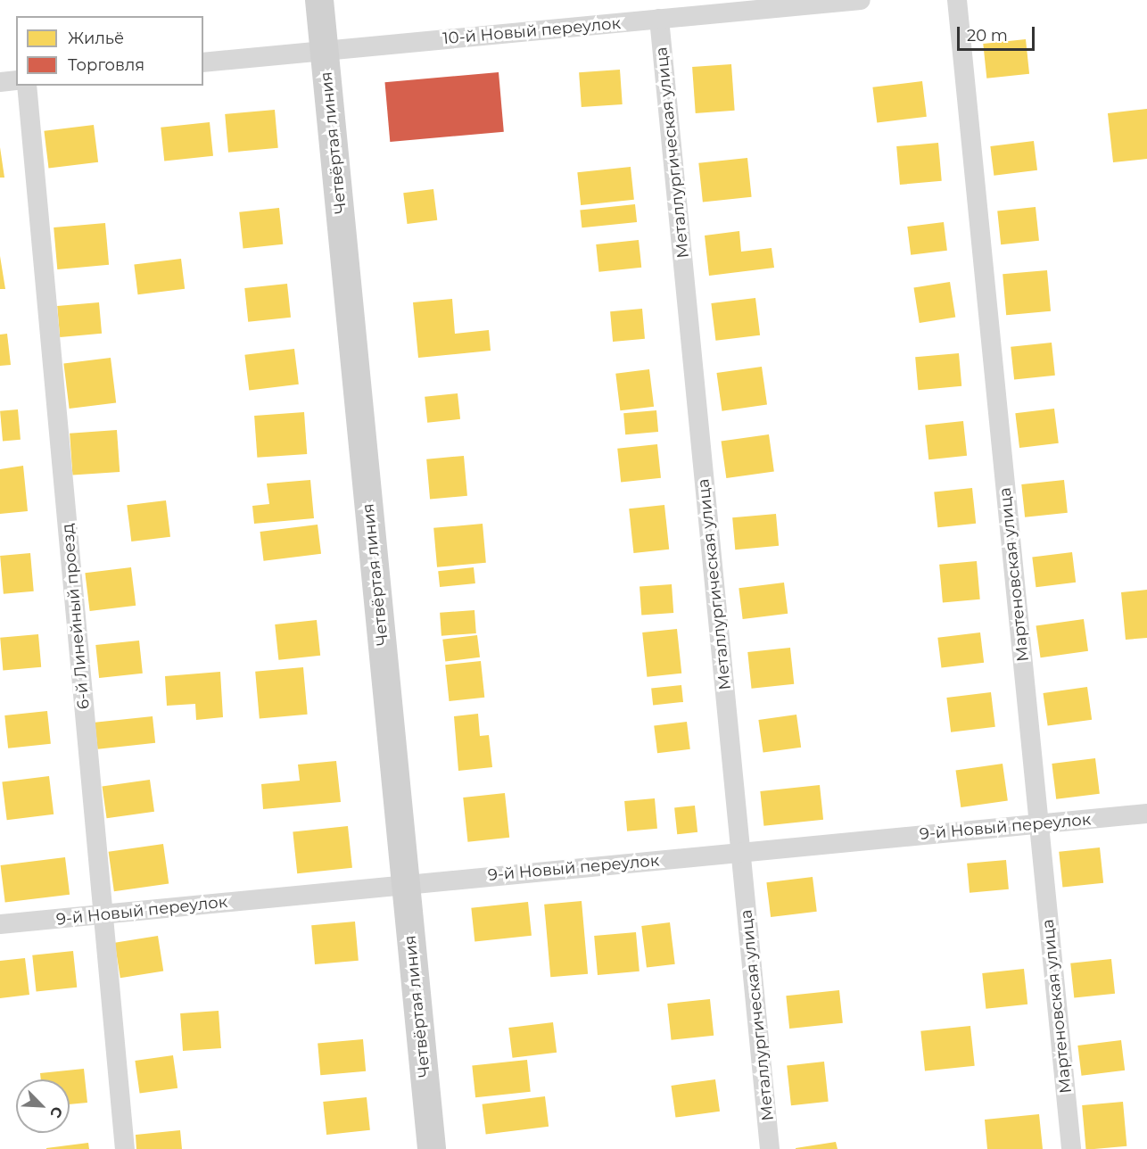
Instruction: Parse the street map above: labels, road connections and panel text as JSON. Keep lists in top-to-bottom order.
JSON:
{
  "streets": {
    "street": [
      "10-й Новый переулок",
      "Четвёртая линия",
      "Металлургическая улица",
      "Мартеновская улица",
      "6-й Линейный проезд",
      "9-й Новый переулок"
    ]
  },
  "crossings": [
    ["10-й Новый переулок", "Четвёртая линия"],
    ["10-й Новый переулок", "Металлургическая улица"],
    ["Четвёртая линия", "9-й Новый переулок"],
    ["Металлургическая улица", "9-й Новый переулок"],
    ["Мартеновская улица", "9-й Новый переулок"],
    ["6-й Линейный проезд", "9-й Новый переулок"]
  ],
  "legend": ["Жильё", "Торговля"],
  "scale_bar": "20 m",
  "north": "bottom right"
}
